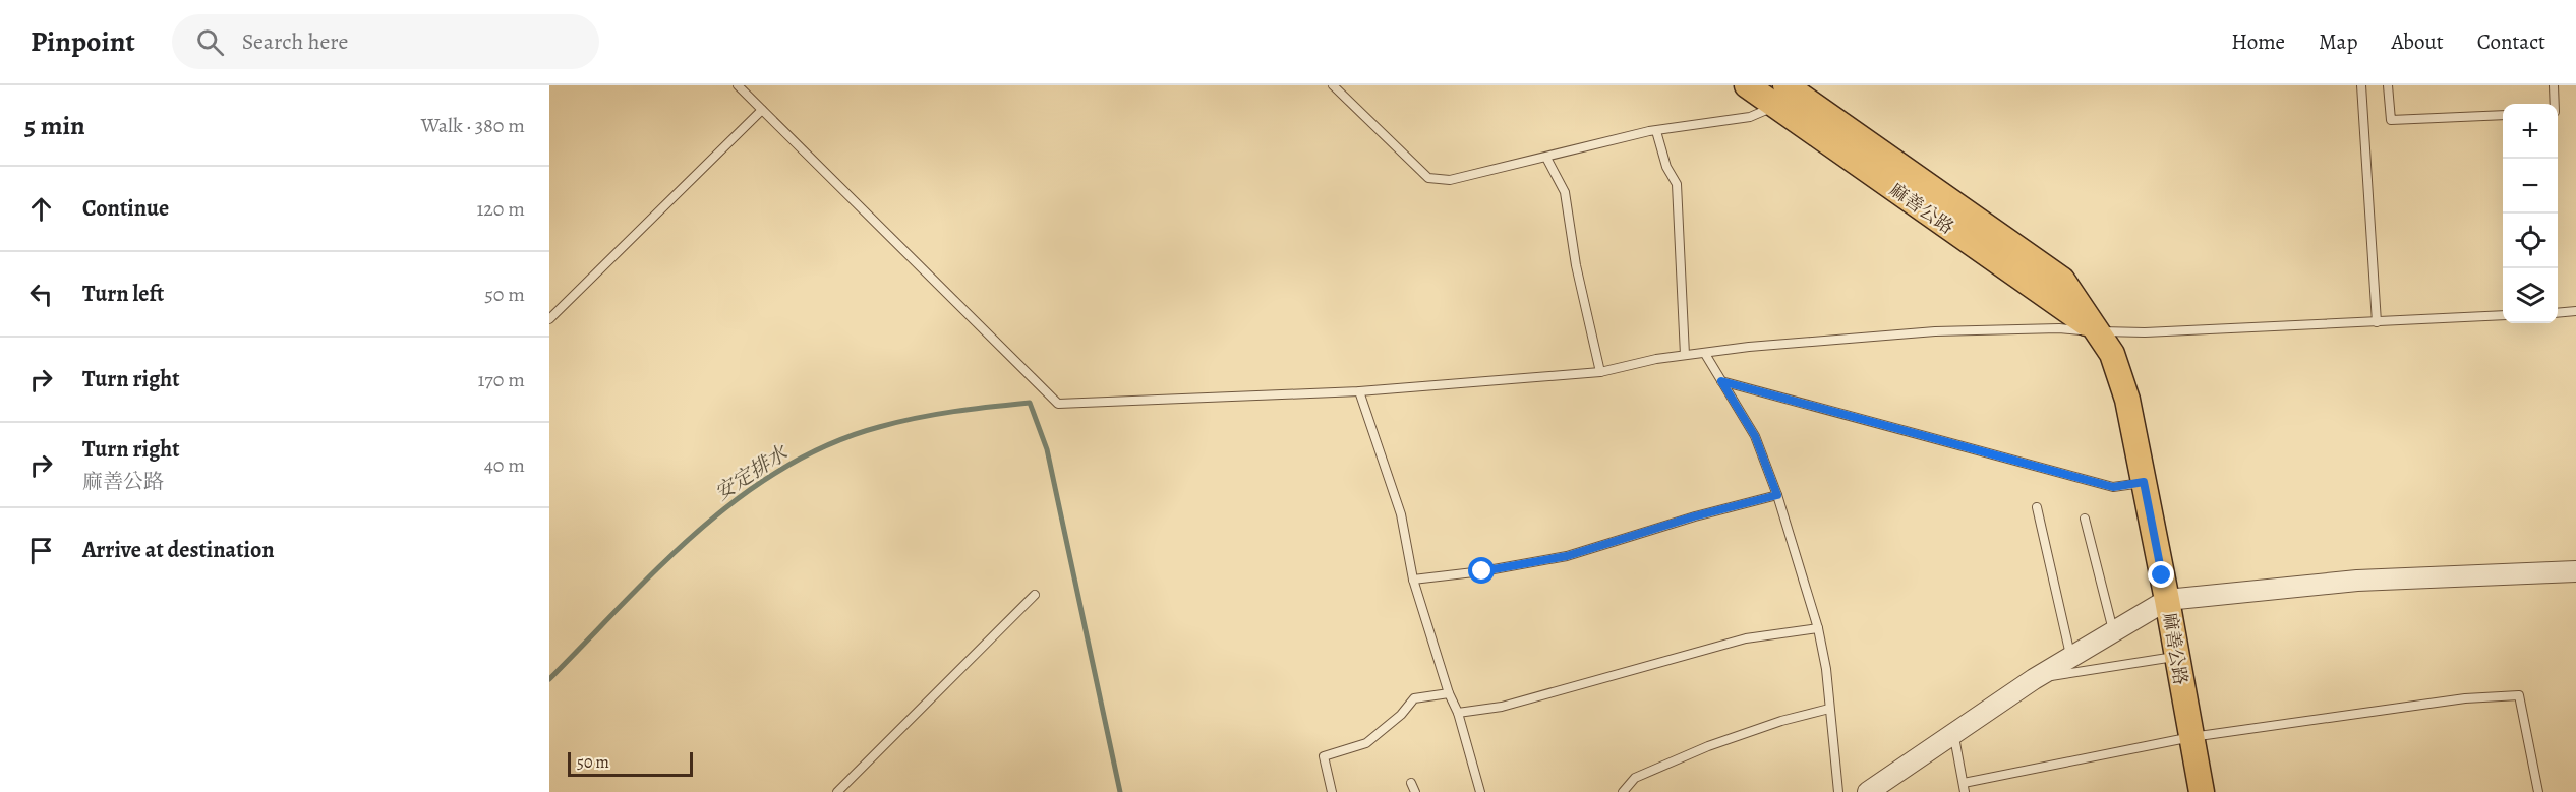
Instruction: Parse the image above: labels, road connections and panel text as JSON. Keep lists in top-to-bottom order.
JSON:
{
  "streets": {
    "main road": ["麻善公路"]
  },
  "water": ["安定排水"],
  "scale_bar": "50 m",
  "page": {
    "header": "Pinpoint",
    "search": "Search here",
    "nav": [
      "Home",
      "Map",
      "About",
      "Contact"
    ],
    "heading": ["5 min", "Walk · 380 m"],
    "map_buttons": ["+", "−"],
    "list": [
      ["Continue", "120 m"],
      ["Turn left", "50 m"],
      ["Turn right", "170 m"],
      ["Turn right", "麻善公路", "40 m"],
      "Arrive at destination"
    ],
    "scale": "50 m"
  }
}
